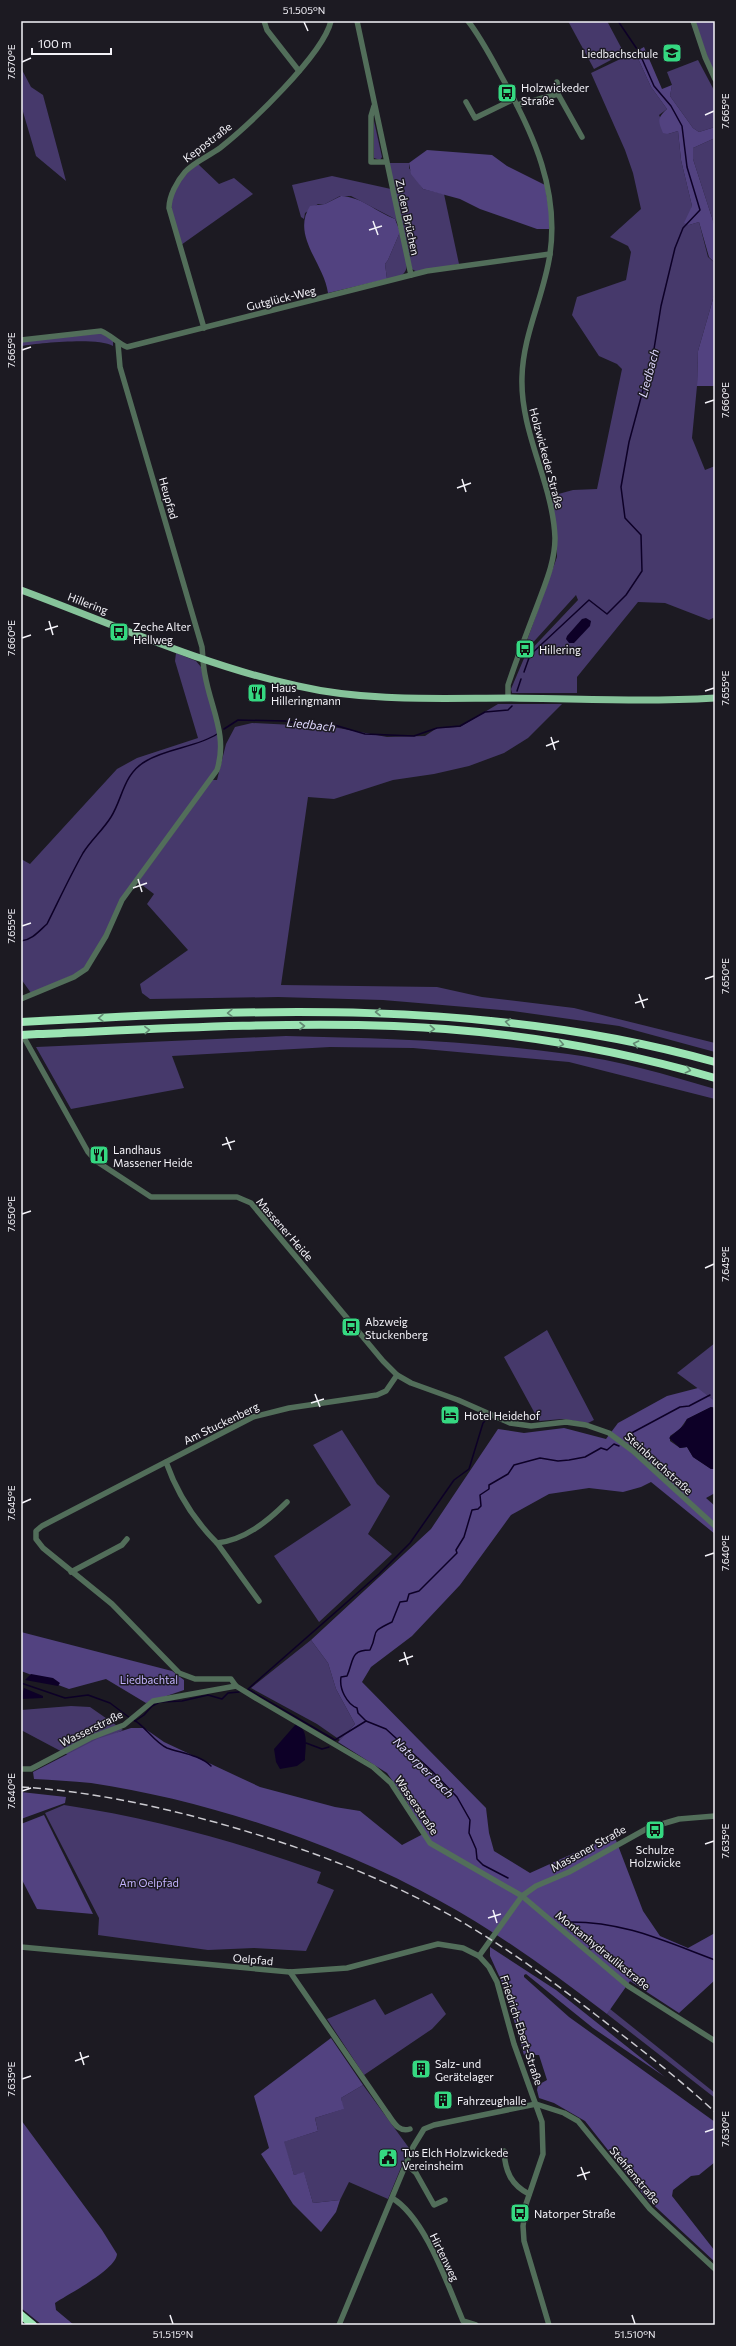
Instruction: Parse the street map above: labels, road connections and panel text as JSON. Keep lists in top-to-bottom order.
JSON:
{
  "streets": {
    "main road": ["Hillering"],
    "street": [
      "Keppstraße",
      "Zu den Brüchen",
      "Gutglück-Weg",
      "Holzwickeder Straße",
      "Heupfad",
      "Massener Heide",
      "Am Stuckenberg",
      "Steinbruchstraße",
      "Wasserstraße",
      "Massener Straße",
      "Montanhydraulikstraße",
      "Oelpfad",
      "Friedrich-Ebert-Straße",
      "Stehfenstraße",
      "Hirtenweg"
    ]
  },
  "crossings": [
    ["Keppstraße", "Gutglück-Weg"],
    ["Zu den Brüchen", "Gutglück-Weg"],
    ["Gutglück-Weg", "Holzwickeder Straße"],
    ["Gutglück-Weg", "Heupfad"],
    ["Holzwickeder Straße", "Hillering"],
    ["Heupfad", "Hillering"],
    ["Massener Heide", "Am Stuckenberg"],
    ["Massener Heide", "Steinbruchstraße"],
    ["Am Stuckenberg", "Wasserstraße"],
    ["Wasserstraße", "Massener Straße"],
    ["Wasserstraße", "Montanhydraulikstraße"],
    ["Massener Straße", "Montanhydraulikstraße"],
    ["Massener Straße", "Oelpfad"],
    ["Massener Straße", "Friedrich-Ebert-Straße"],
    ["Oelpfad", "Friedrich-Ebert-Straße"],
    ["Friedrich-Ebert-Straße", "Stehfenstraße"]
  ],
  "water": ["Liedbach", "Natorper Bach"],
  "parks": ["Liedbachtal", "Am Oelpfad"],
  "places": {
    "school or university": ["Liedbachschule"],
    "bus stop": [
      "Holzwickeder Straße",
      "Zeche Alter Hellweg",
      "Hillering",
      "Abzweig Stuckenberg",
      "Schulze Holzwicke",
      "Natorper Straße"
    ],
    "restaurant": ["Haus Hilleringmann", "Landhaus Massener Heide"],
    "hotel": ["Hotel Heidehof"],
    "building": ["Salz- und Gerätelager", "Fahrzeughalle"],
    "public building": ["Tus Elch Holzwickede Vereinsheim"]
  },
  "scale_bar": "100 m",
  "coordinates": [
    "51.505°N",
    "7.670°E",
    "7.665°E",
    "7.660°E",
    "7.655°E",
    "7.650°E",
    "7.645°E",
    "7.640°E",
    "7.635°E",
    "7.630°E",
    "51.515°N",
    "51.510°N"
  ]
}
